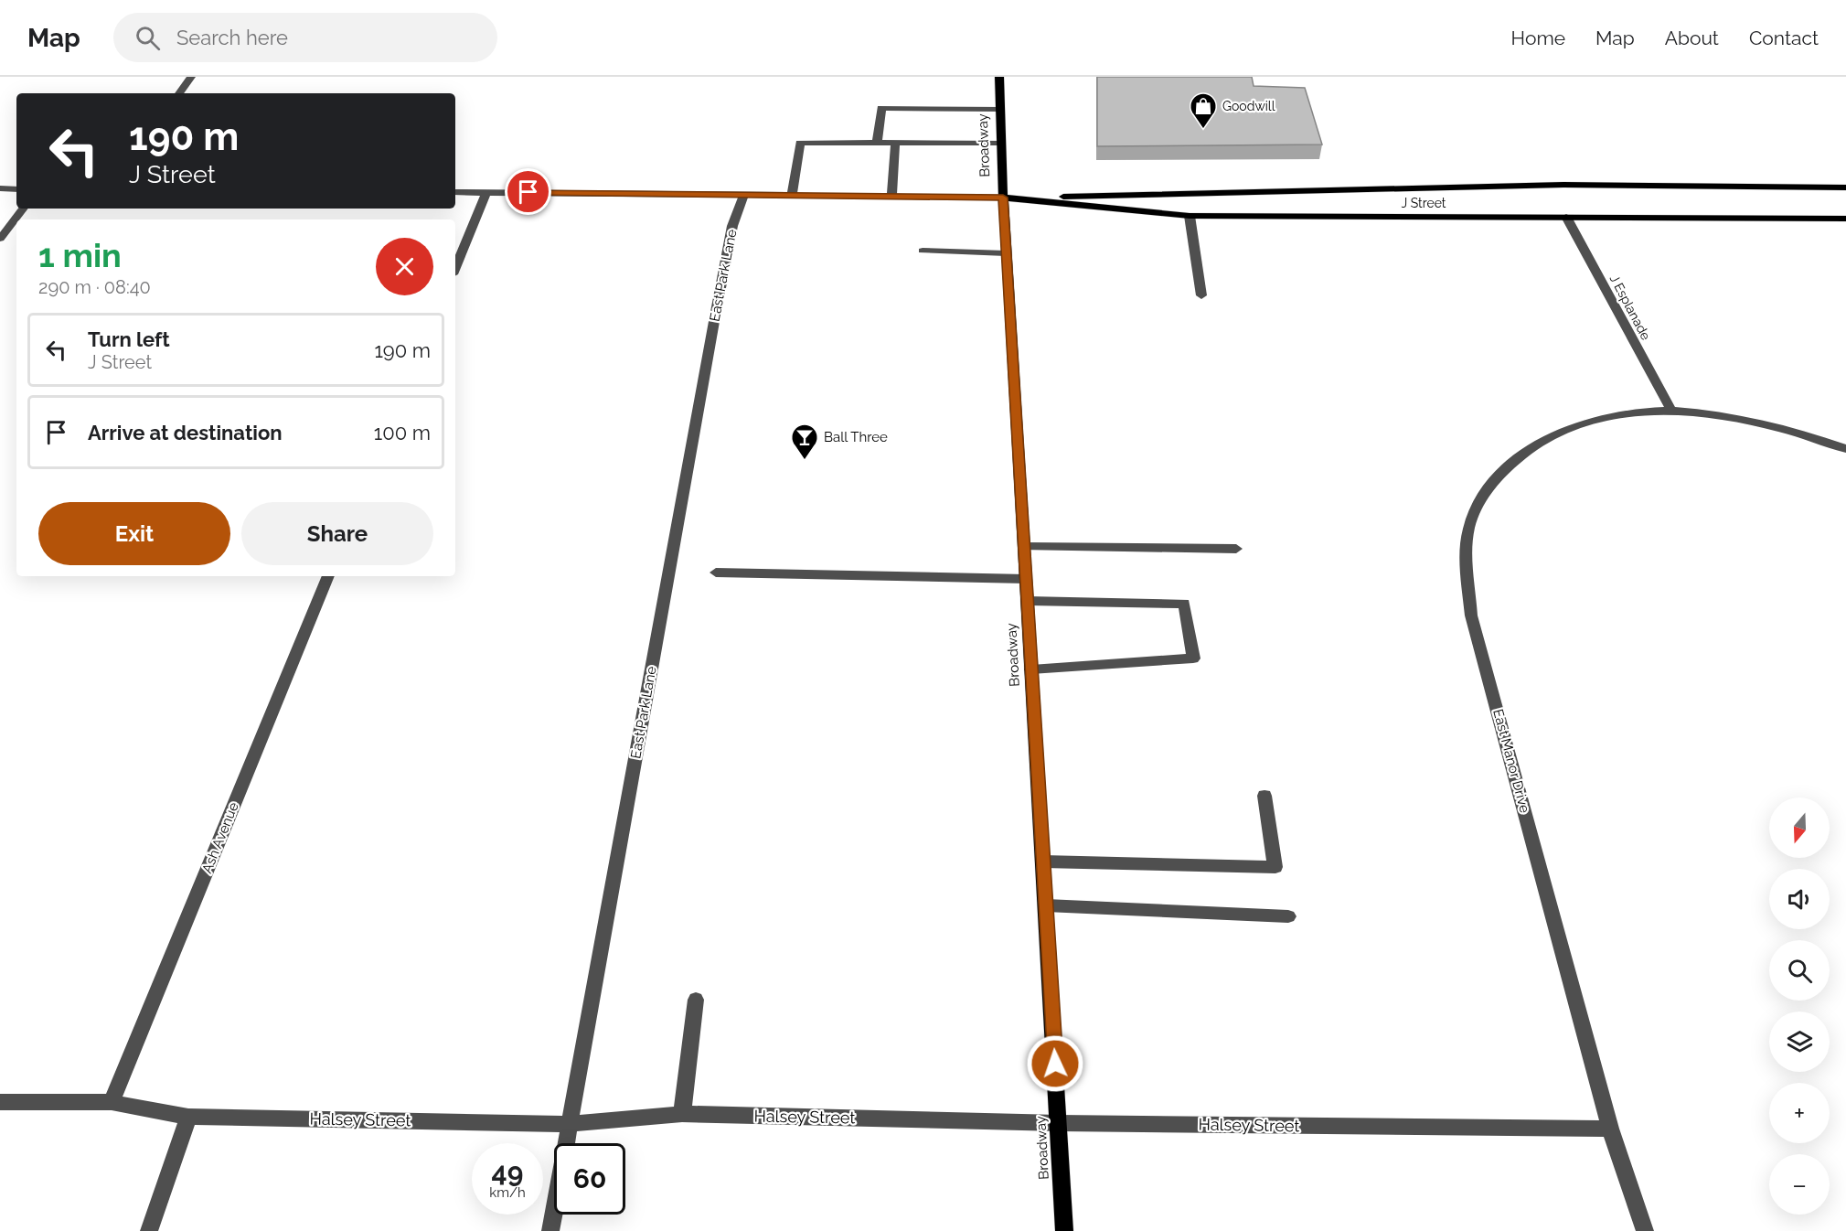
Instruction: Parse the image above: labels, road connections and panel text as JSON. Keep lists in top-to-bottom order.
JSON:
{
  "streets": {
    "main road": ["Broadway", "J Street"],
    "street": [
      "East Park Lane",
      "J Esplanade",
      "East Manor Drive",
      "Ash Avenue",
      "Halsey Street"
    ]
  },
  "crossings": [
    ["Broadway", "J Street"],
    ["Broadway", "Halsey Street"],
    ["J Street", "East Park Lane"],
    ["J Street", "J Esplanade"],
    ["East Park Lane", "Halsey Street"],
    ["J Esplanade", "East Manor Drive"],
    ["East Manor Drive", "Halsey Street"],
    ["Ash Avenue", "Halsey Street"]
  ],
  "places": {
    "shop": ["Goodwill"],
    "bar": ["Ball Three"]
  },
  "north": "bottom",
  "page": {
    "header": "Map",
    "search": "Search here",
    "nav": [
      "Home",
      "Map",
      "About",
      "Contact"
    ],
    "turn": ["190 m", "J Street"],
    "heading": ["1 min", "290 m · 08:40"],
    "list": [
      {
        "name": "Turn left",
        "note": "J Street",
        "value": "190 m"
      },
      {
        "name": "Arrive at destination",
        "value": "100 m"
      }
    ],
    "buttons": ["Exit", "Share"],
    "map_buttons": ["+", "−"],
    "speed": "49 km/h",
    "limit": "60"
  }
}
